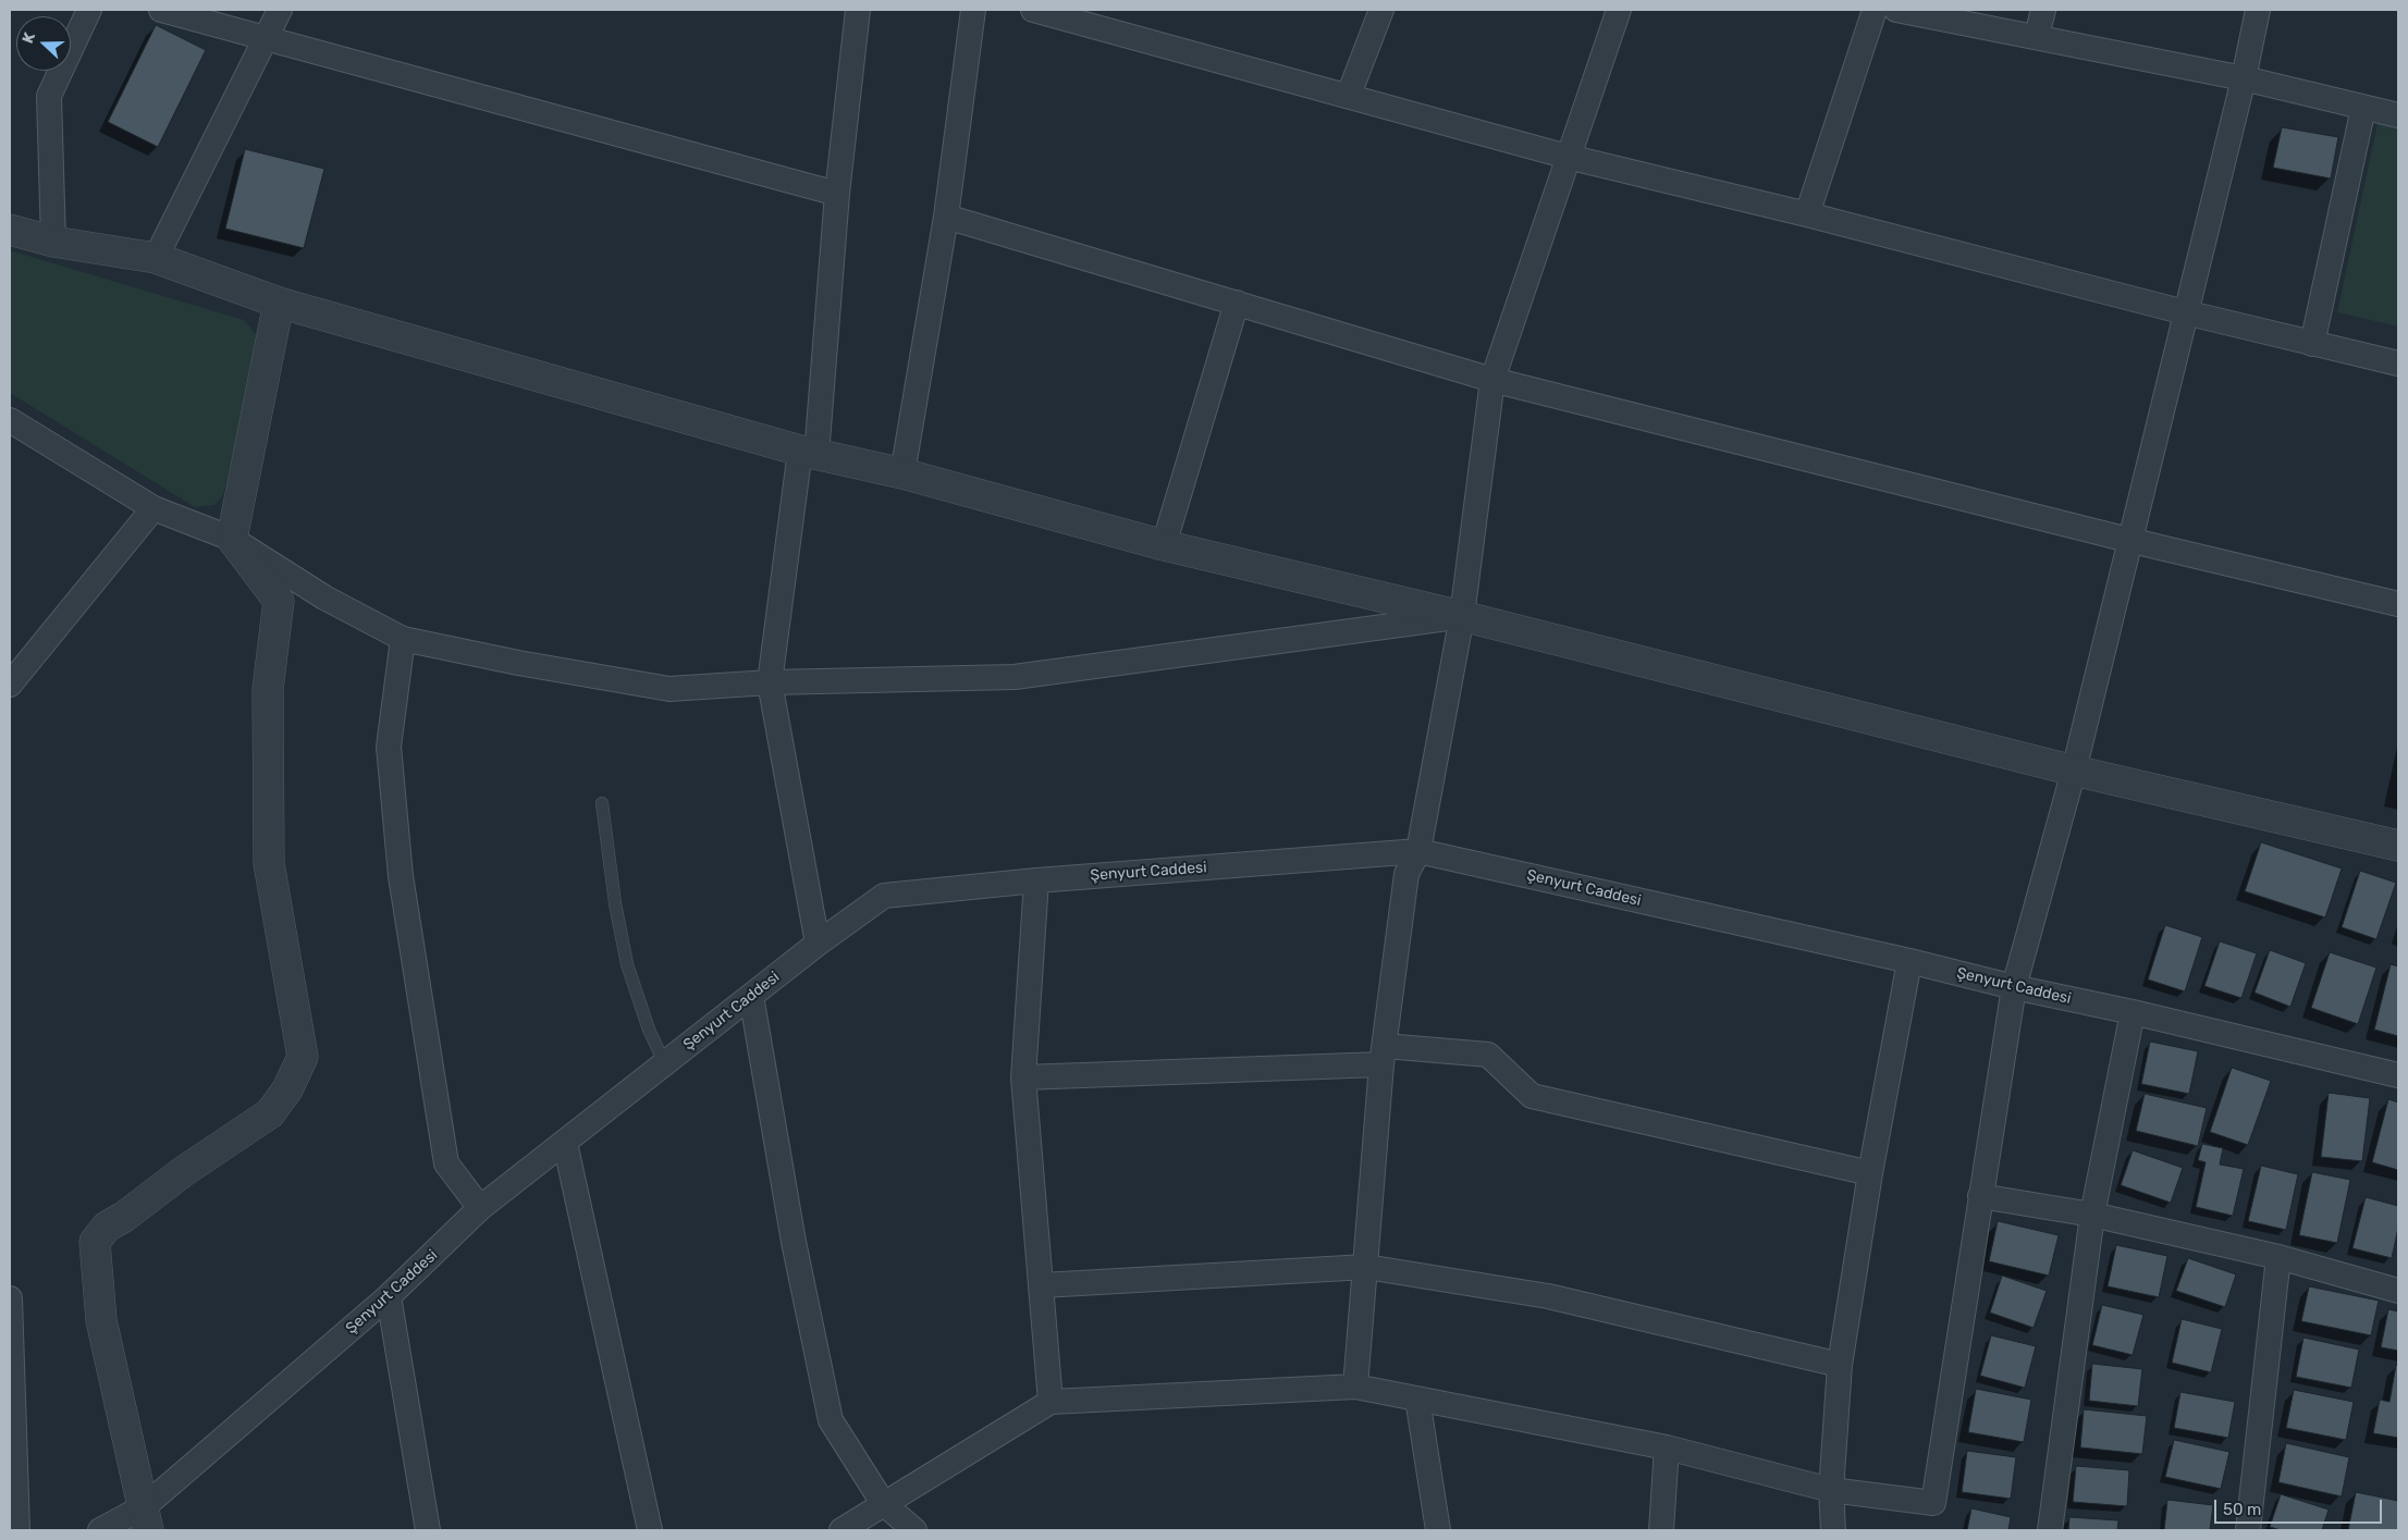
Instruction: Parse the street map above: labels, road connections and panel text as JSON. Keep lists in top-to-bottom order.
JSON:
{
  "streets": {
    "street": ["Şenyurt Caddesi"]
  },
  "scale_bar": "50 m",
  "north": "left"
}
